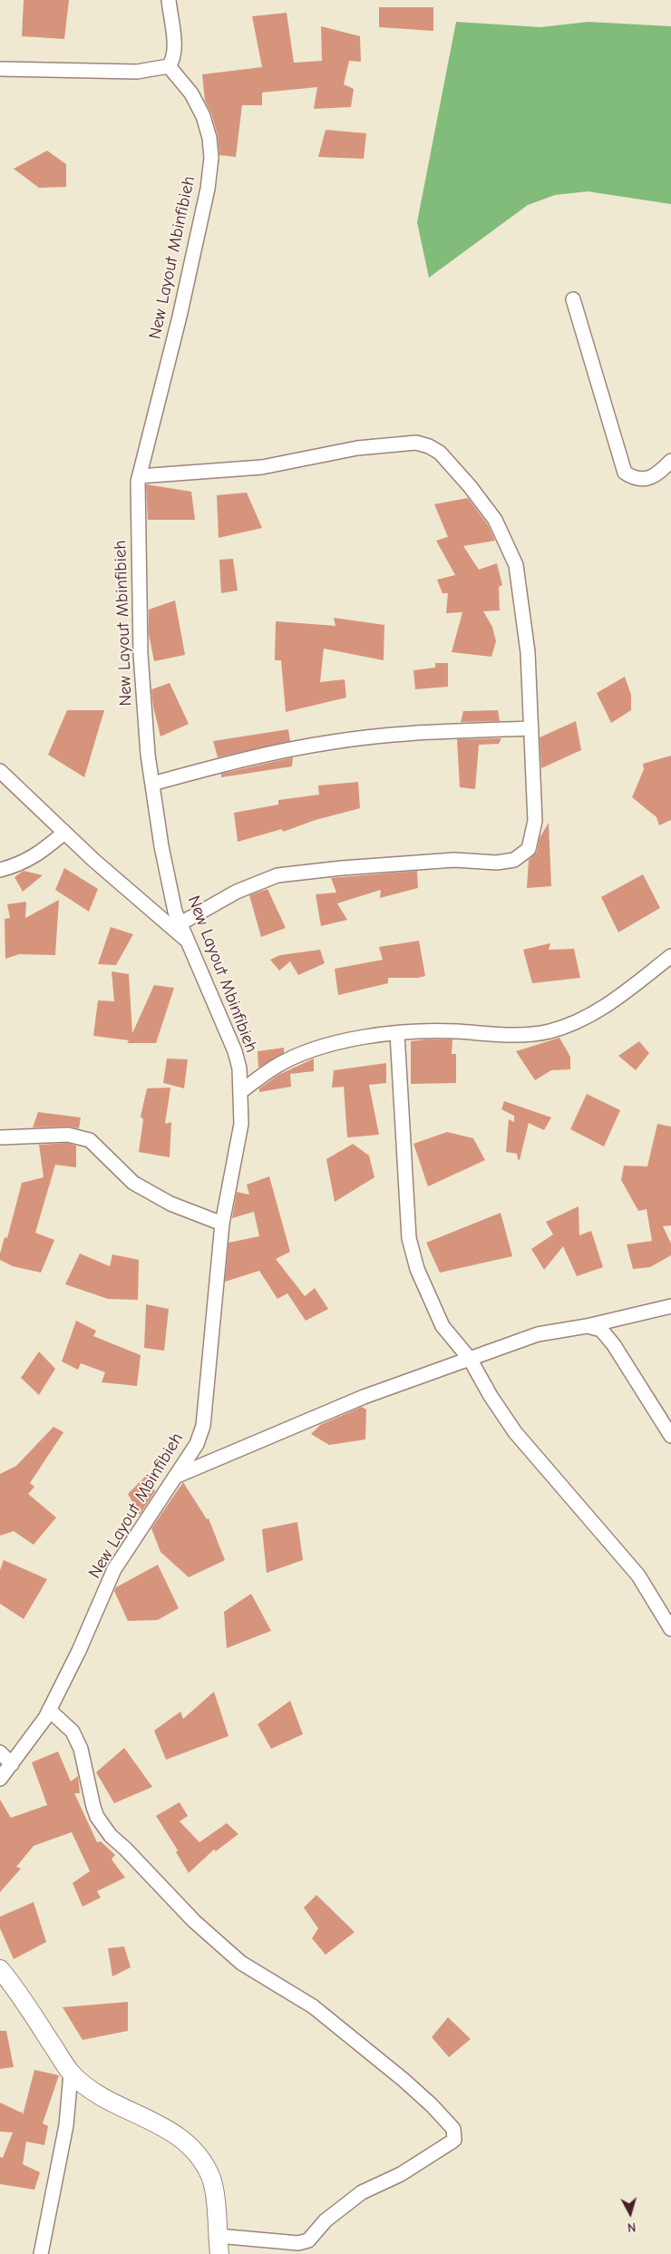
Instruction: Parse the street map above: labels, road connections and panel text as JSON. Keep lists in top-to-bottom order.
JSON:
{
  "streets": {
    "street": ["New Layout Mbinfibieh"]
  },
  "north": "bottom"
}
